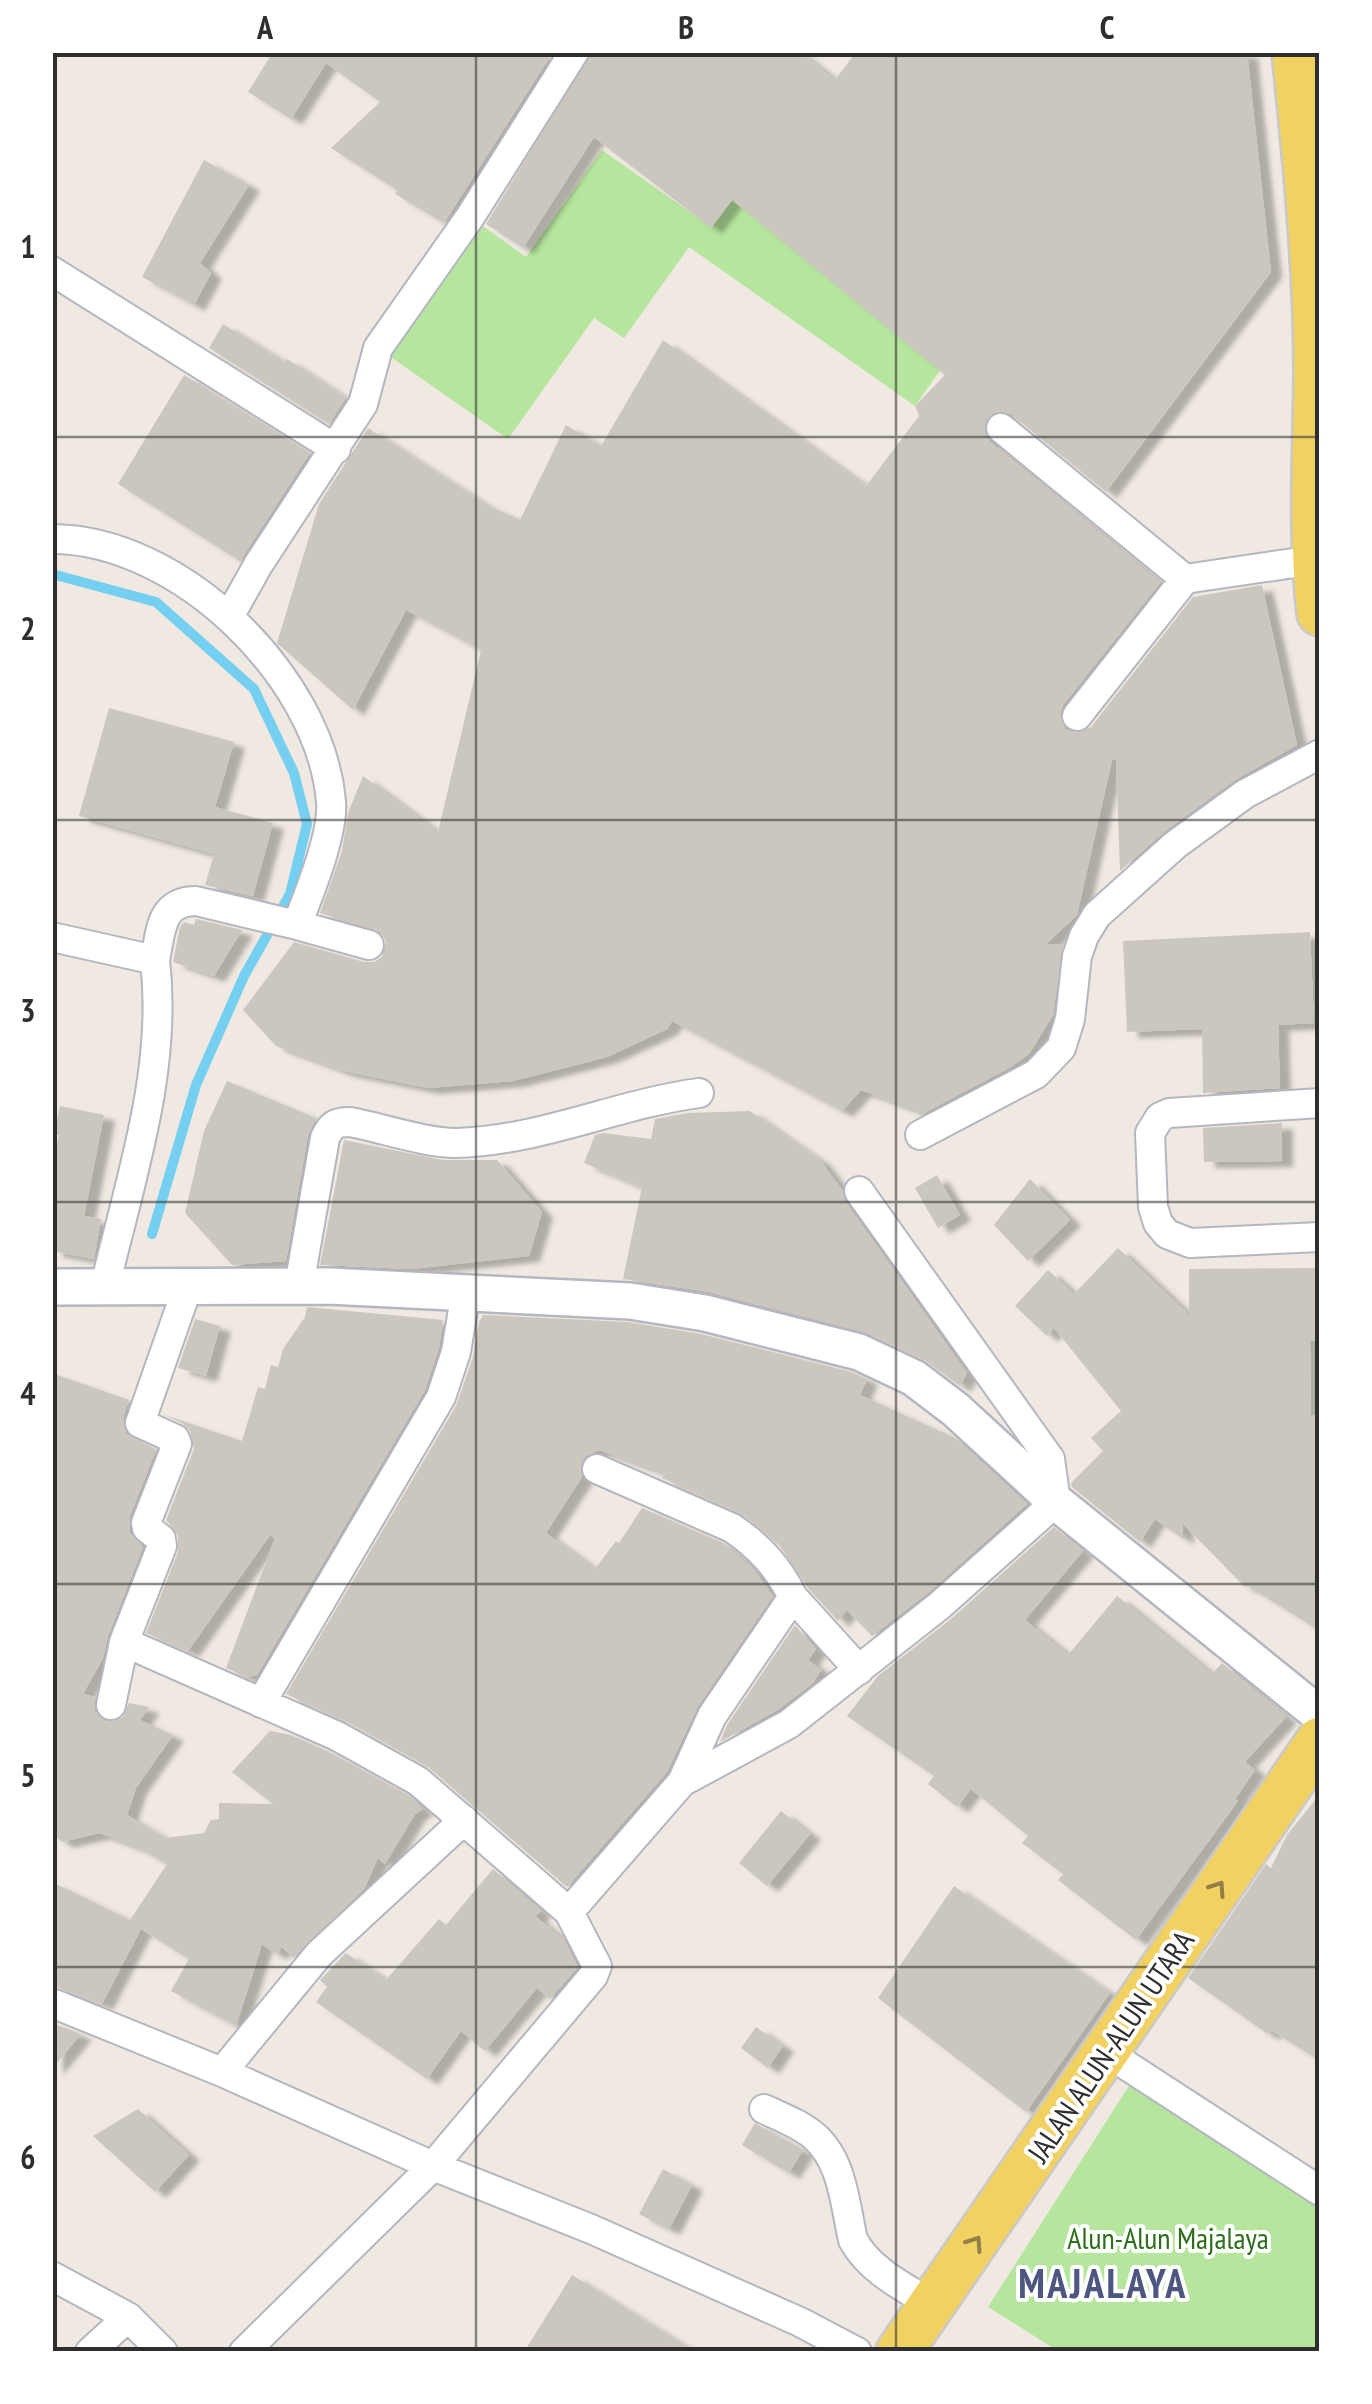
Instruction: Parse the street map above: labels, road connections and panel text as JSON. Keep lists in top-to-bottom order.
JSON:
{
  "streets": {
    "main road": ["JALAN ALUN-ALUN UTARA"]
  },
  "one_way": ["JALAN ALUN-ALUN UTARA"],
  "districts": ["MAJALAYA"],
  "parks": ["Alun-Alun Majalaya"],
  "grid": {
    "columns": ["A", "B", "C"],
    "rows": [
      "1",
      "2",
      "3",
      "4",
      "5",
      "6"
    ]
  }
}
